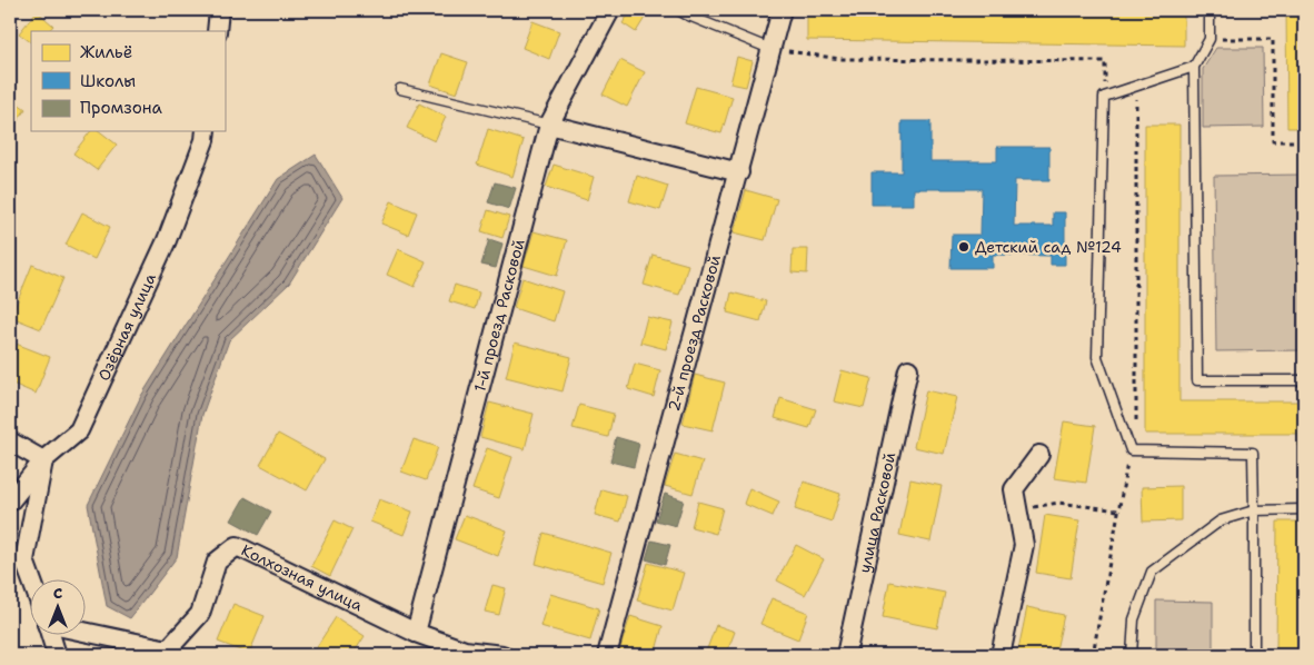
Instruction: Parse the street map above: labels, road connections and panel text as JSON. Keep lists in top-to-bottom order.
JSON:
{
  "streets": {
    "street": [
      "1-й проезд Расковой",
      "Озёрная улица",
      "2-й проезд Расковой",
      "улица Расковой",
      "Колхозная улица"
    ]
  },
  "crossings": [
    ["1-й проезд Расковой", "Колхозная улица"]
  ],
  "places": ["Детский сад №124"],
  "legend": ["Жильё", "Школы", "Промзона"],
  "north": "top"
}
